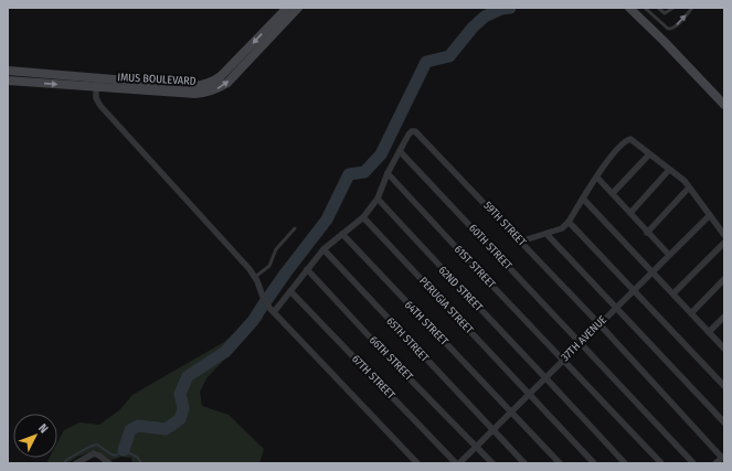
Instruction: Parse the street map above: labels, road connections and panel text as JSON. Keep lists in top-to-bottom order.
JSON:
{
  "streets": {
    "main road": ["IMUS BOULEVARD"],
    "street": [
      "59TH STREET",
      "60TH STREET",
      "61ST STREET",
      "62ND STREET",
      "PERUGIA STREET",
      "64TH STREET",
      "37TH AVENUE",
      "65TH STREET",
      "66TH STREET",
      "67TH STREET"
    ]
  },
  "crossings": [
    ["59TH STREET", "60TH STREET"],
    ["59TH STREET", "37TH AVENUE"],
    ["60TH STREET", "37TH AVENUE"],
    ["61ST STREET", "37TH AVENUE"],
    ["62ND STREET", "37TH AVENUE"],
    ["PERUGIA STREET", "37TH AVENUE"],
    ["64TH STREET", "37TH AVENUE"],
    ["37TH AVENUE", "65TH STREET"],
    ["37TH AVENUE", "66TH STREET"]
  ],
  "north": "top right"
}
